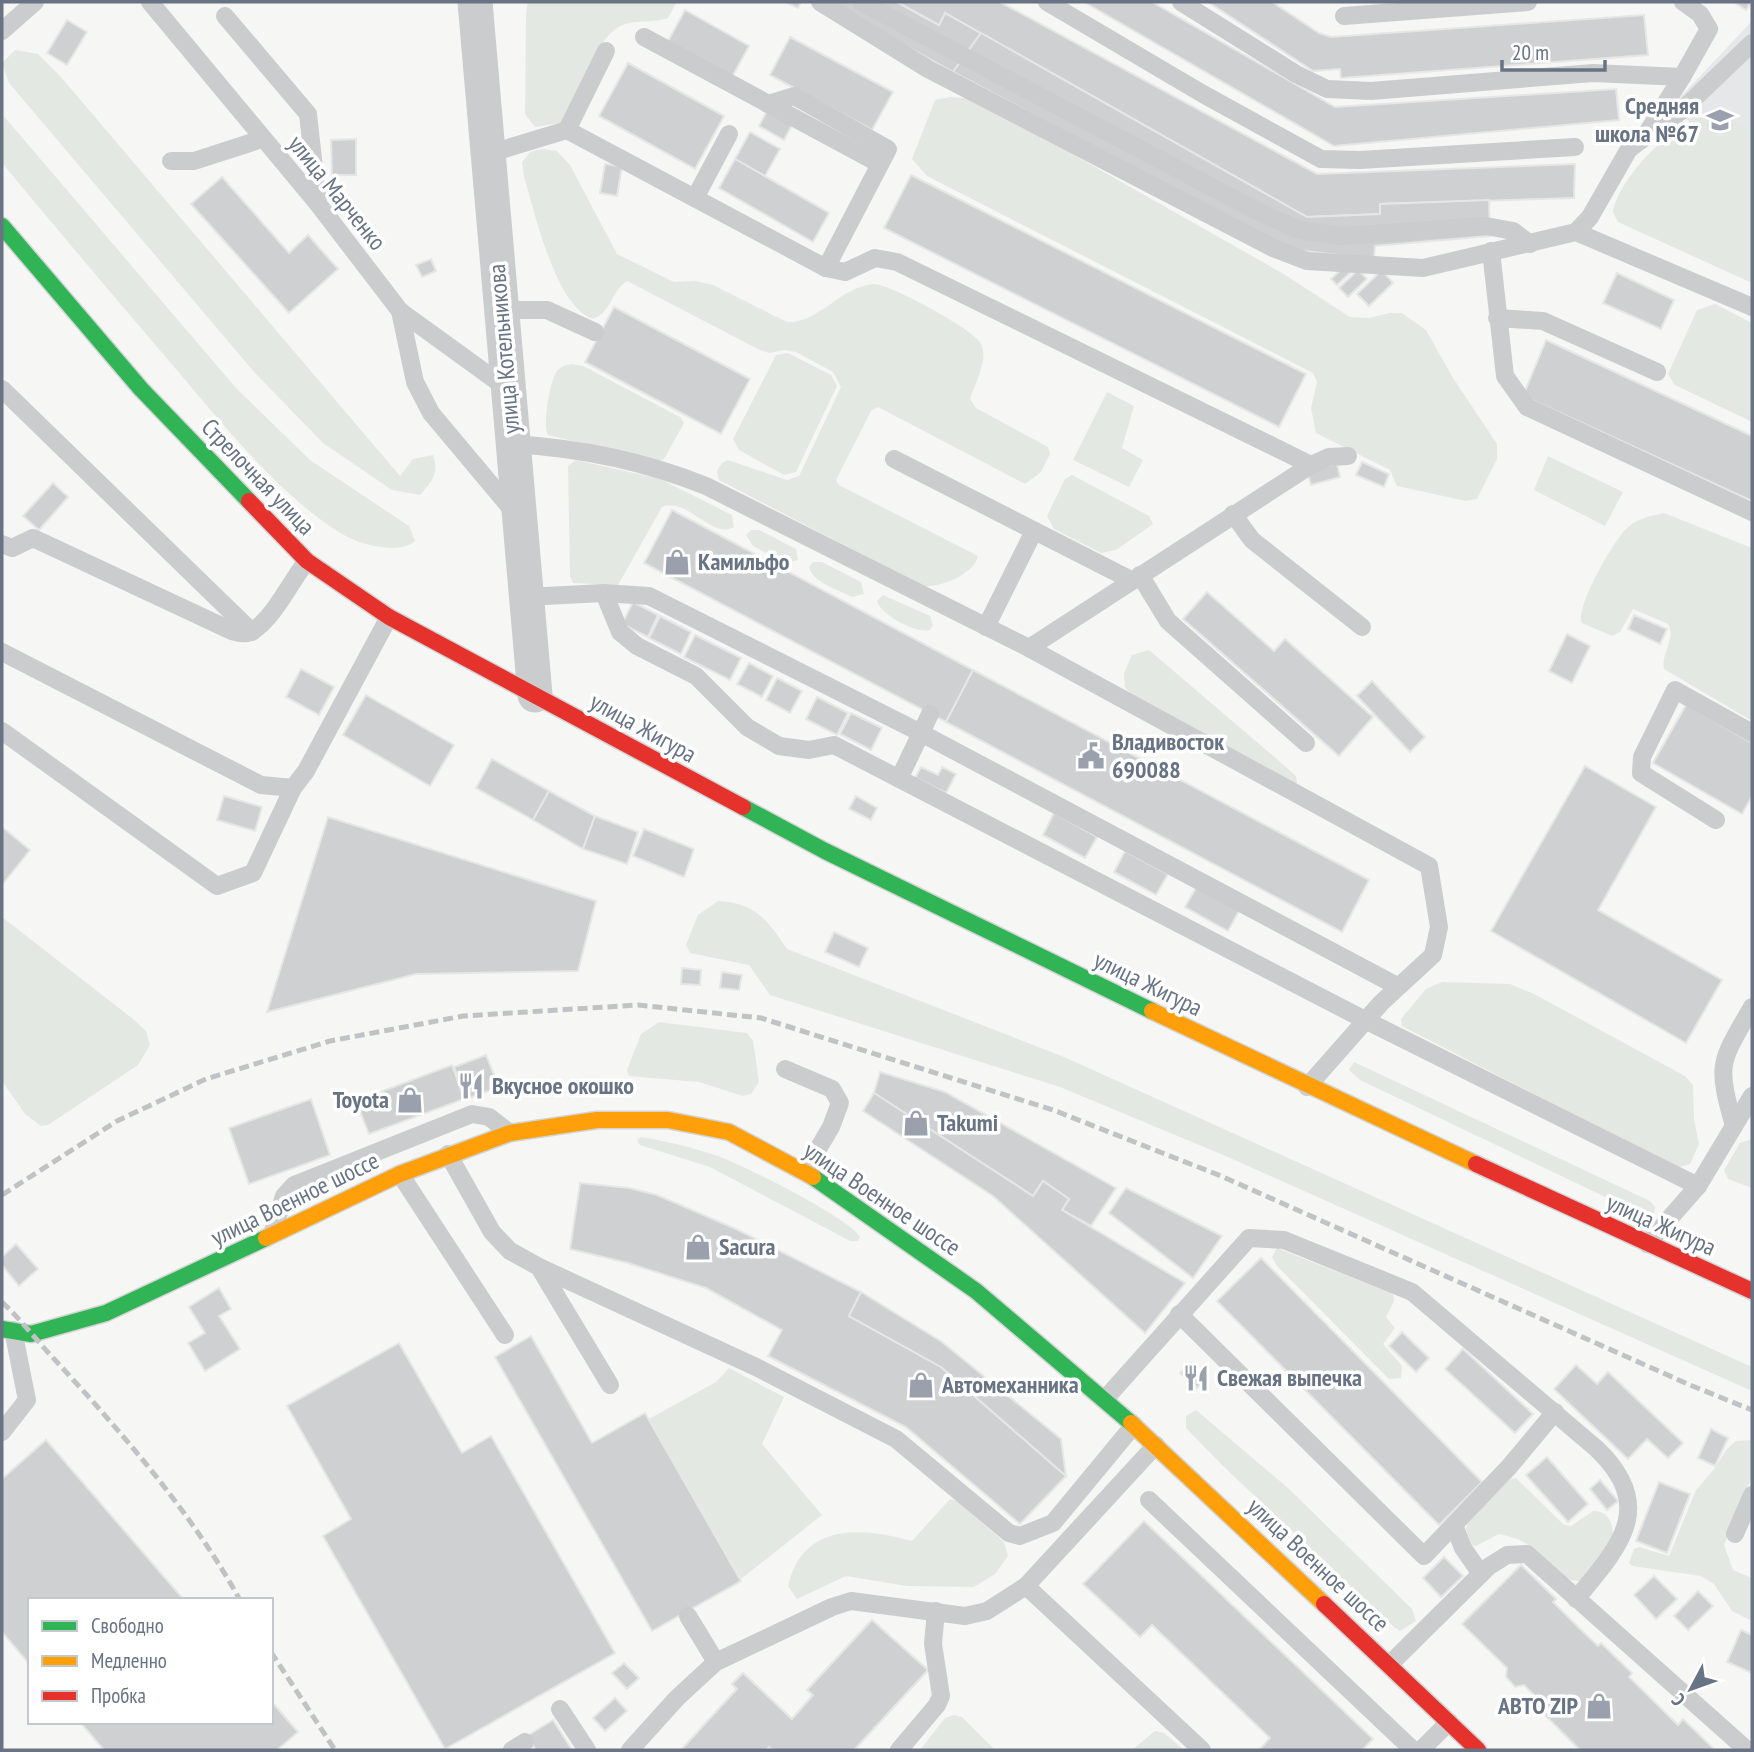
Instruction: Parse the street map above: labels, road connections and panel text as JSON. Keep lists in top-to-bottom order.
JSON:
{
  "streets": {
    "main road": ["Стрелочная улица", "улица Жигура", "улица Военное шоссе"],
    "street": ["улица Котельникова"],
    "lane": ["улица Марченко"]
  },
  "crossings": [
    ["улица Марченко", "улица Котельникова"],
    ["улица Котельникова", "Стрелочная улица"],
    ["улица Котельникова", "улица Жигура"],
    ["Стрелочная улица", "улица Жигура"]
  ],
  "places": {
    "school or university": ["Средняя школа №67"],
    "shop": [
      "Камильфо",
      "Toyota",
      "Takumi",
      "Sacura",
      "Автомеханника",
      "АВТО ZIP"
    ],
    "public building": ["Владивосток 690088"],
    "restaurant": ["Вкусное окошко", "Свежая выпечка"]
  },
  "legend": ["Свободно", "Медленно", "Пробка"],
  "scale_bar": "20 m",
  "north": "bottom left"
}
